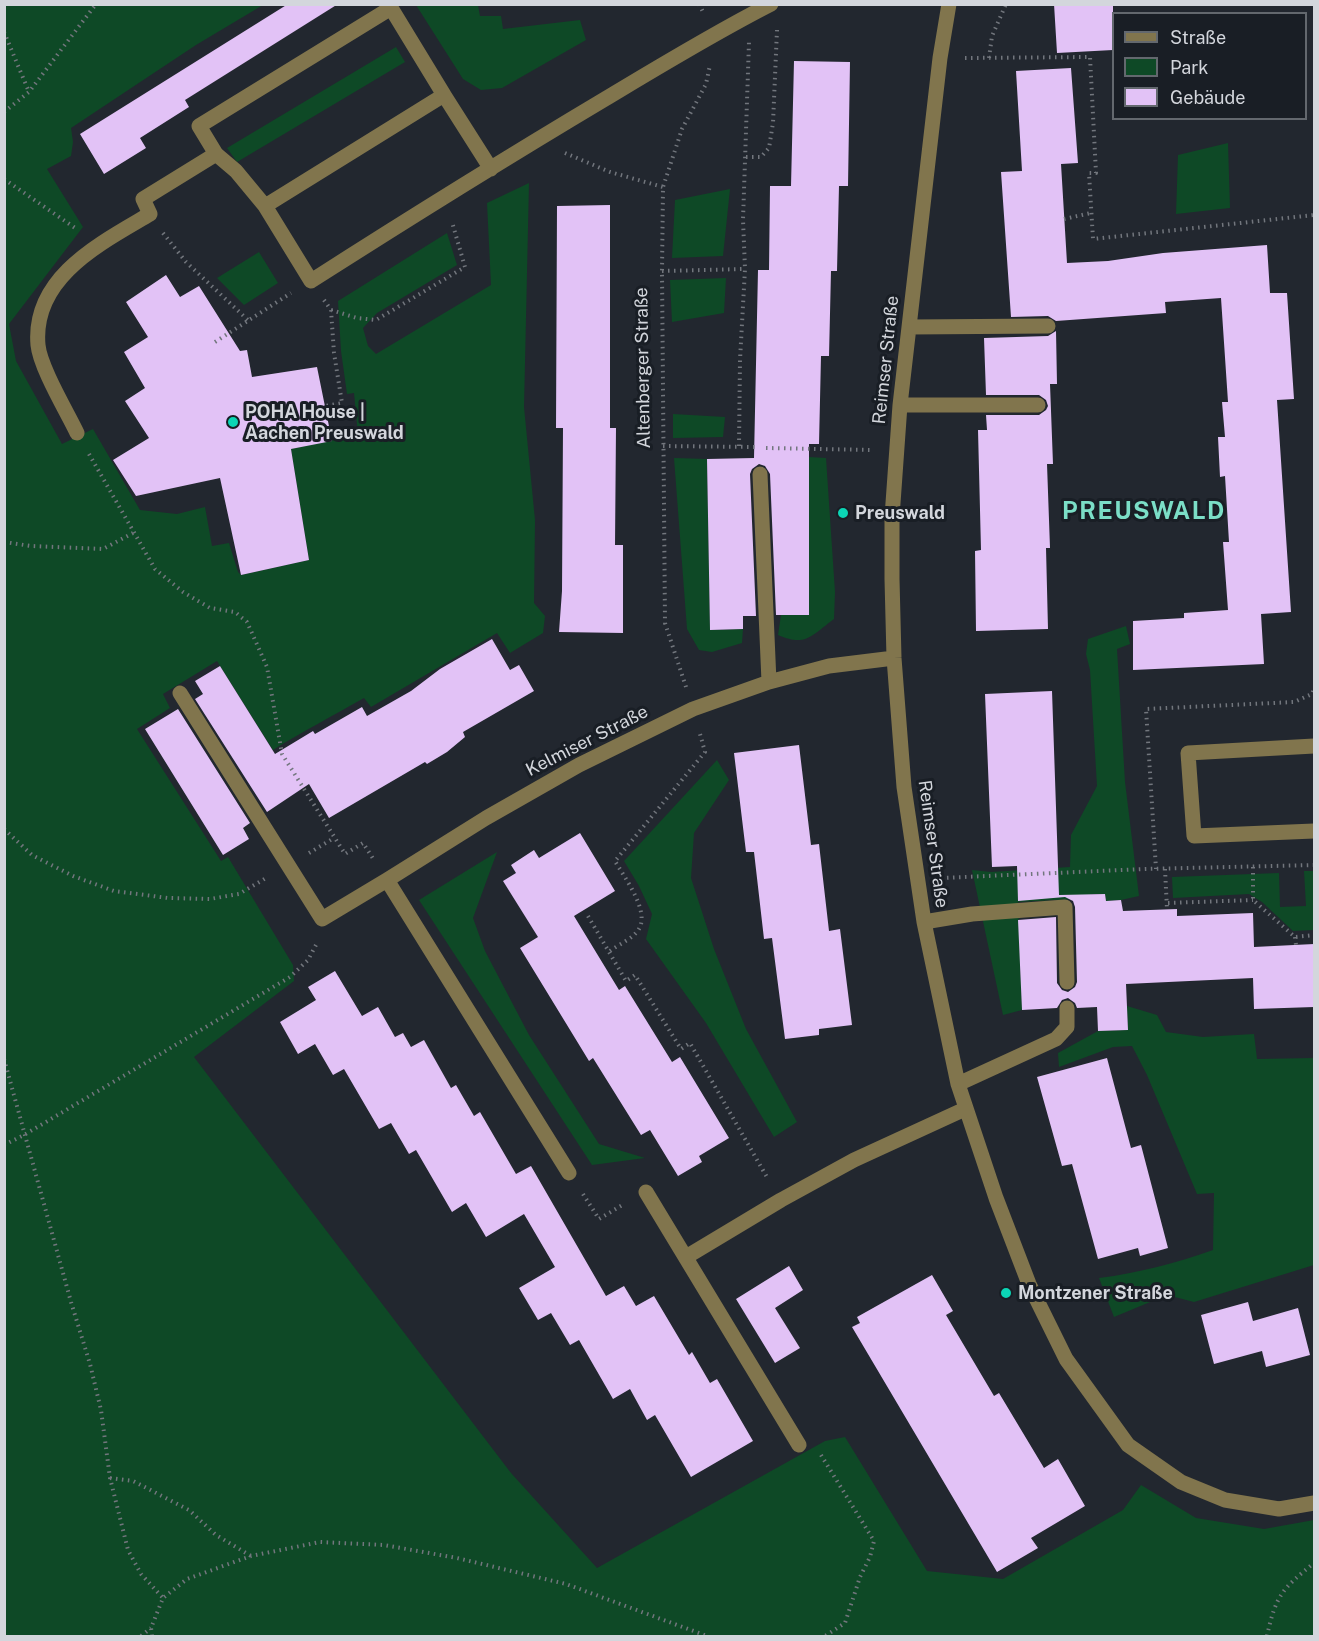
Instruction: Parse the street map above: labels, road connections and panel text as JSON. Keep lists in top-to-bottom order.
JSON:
{
  "streets": {
    "street": ["Reimser Straße", "Kelmiser Straße"],
    "path": ["Altenberger Straße"]
  },
  "crossings": [
    ["Reimser Straße", "Kelmiser Straße"],
    ["Altenberger Straße", "Kelmiser Straße"]
  ],
  "districts": ["PREUSWALD"],
  "places": ["POHA House | Aachen Preuswald", "Preuswald", "Montzener Straße"],
  "legend": ["Straße", "Park", "Gebäude"]
}
